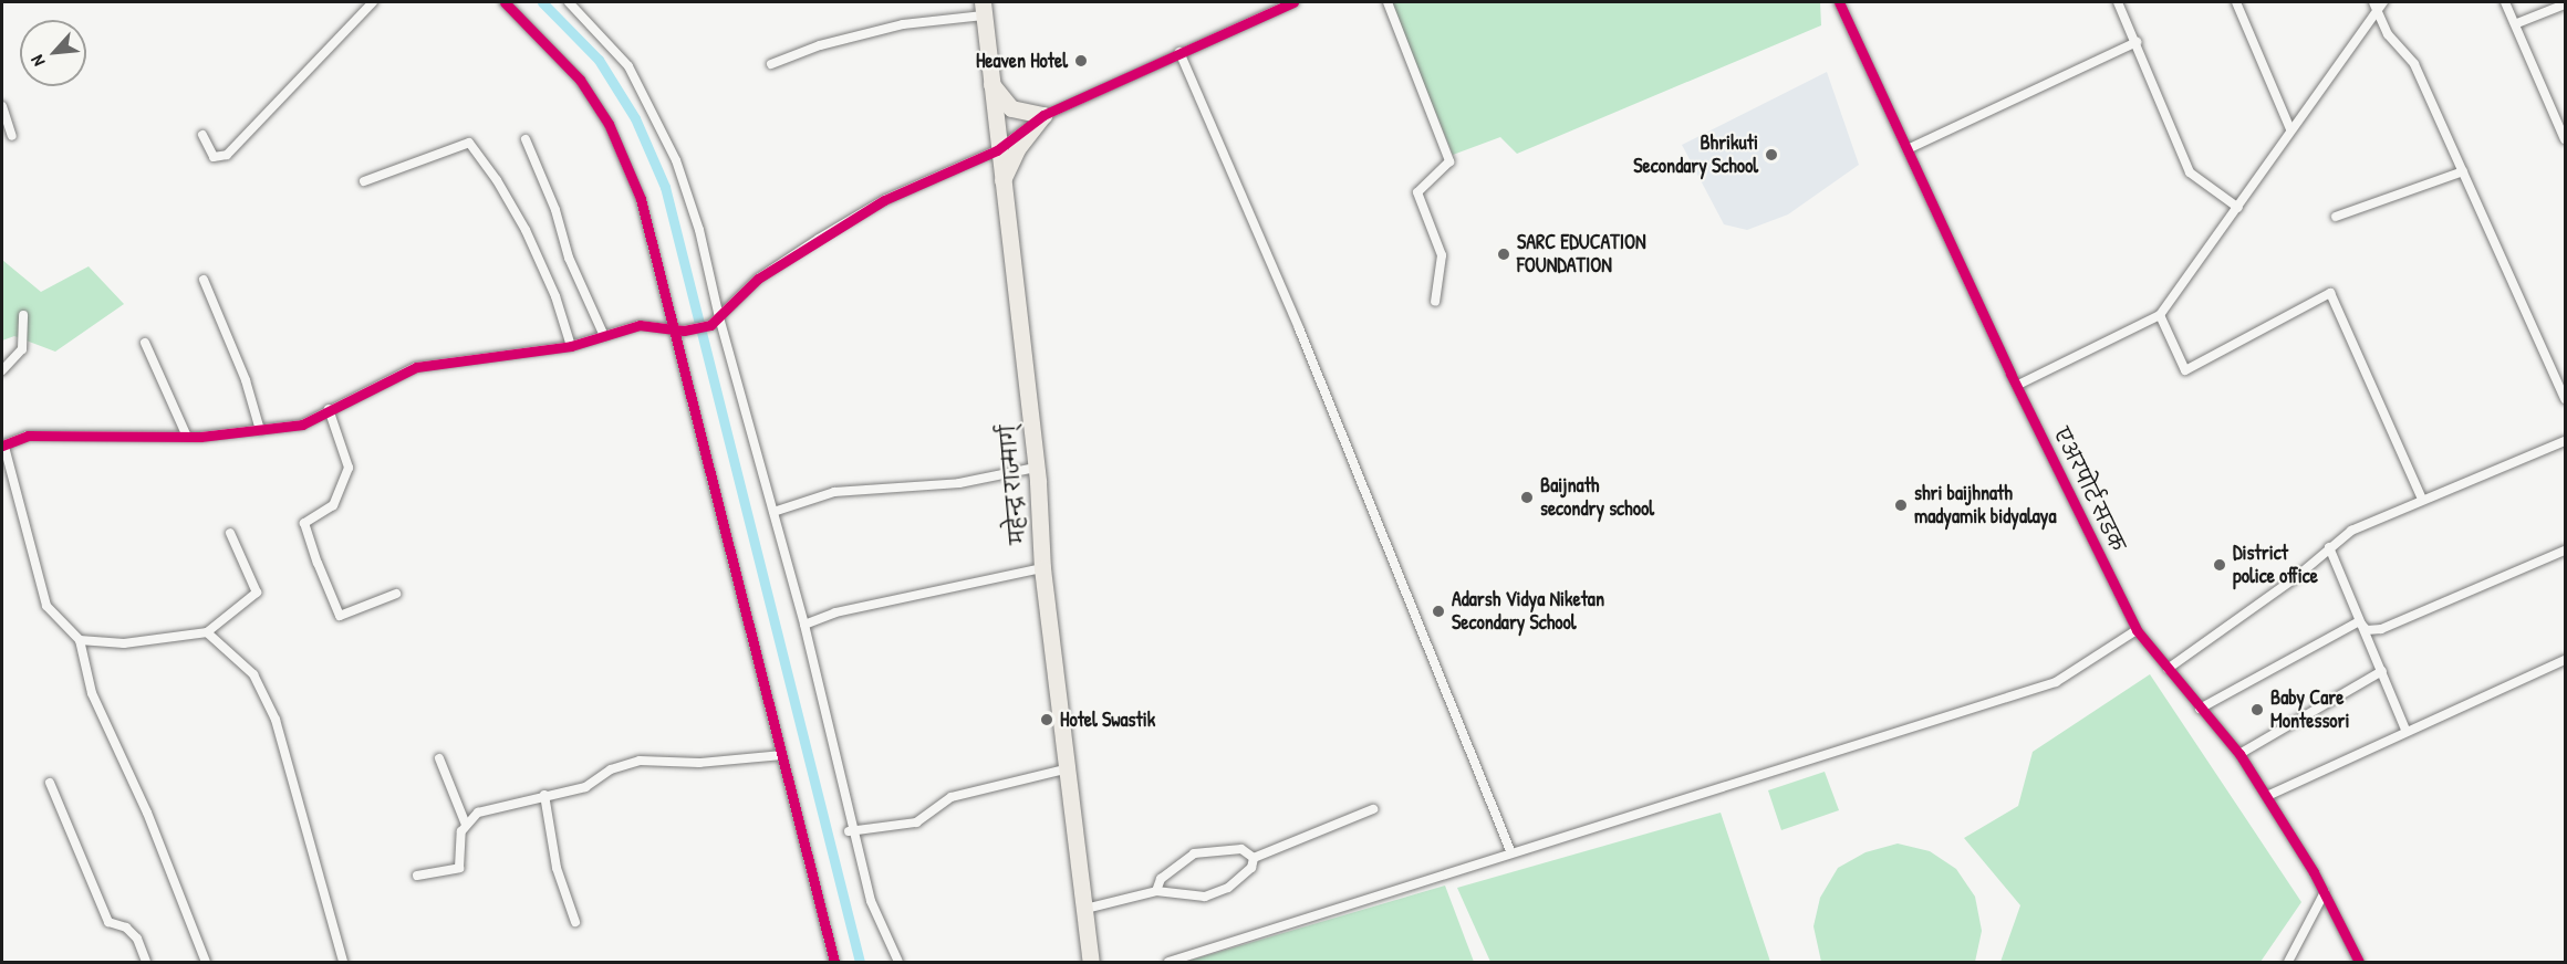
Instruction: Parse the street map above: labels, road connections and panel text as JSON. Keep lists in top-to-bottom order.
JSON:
{
  "streets": {
    "highway": ["महेन्द्र राज्मार्ग्"],
    "street": ["एअरपोर्ट सडक"]
  },
  "places": [
    "Heaven Hotel",
    "Bhrikuti Secondary School",
    "SARC EDUCATION FOUNDATION",
    "Baijnath secondry school",
    "shri baijhnath madyamik bidyalaya",
    "District police office",
    "Adarsh Vidya Niketan Secondary School",
    "Baby Care Montessori",
    "Hotel Swastik"
  ],
  "north": "bottom left"
}
